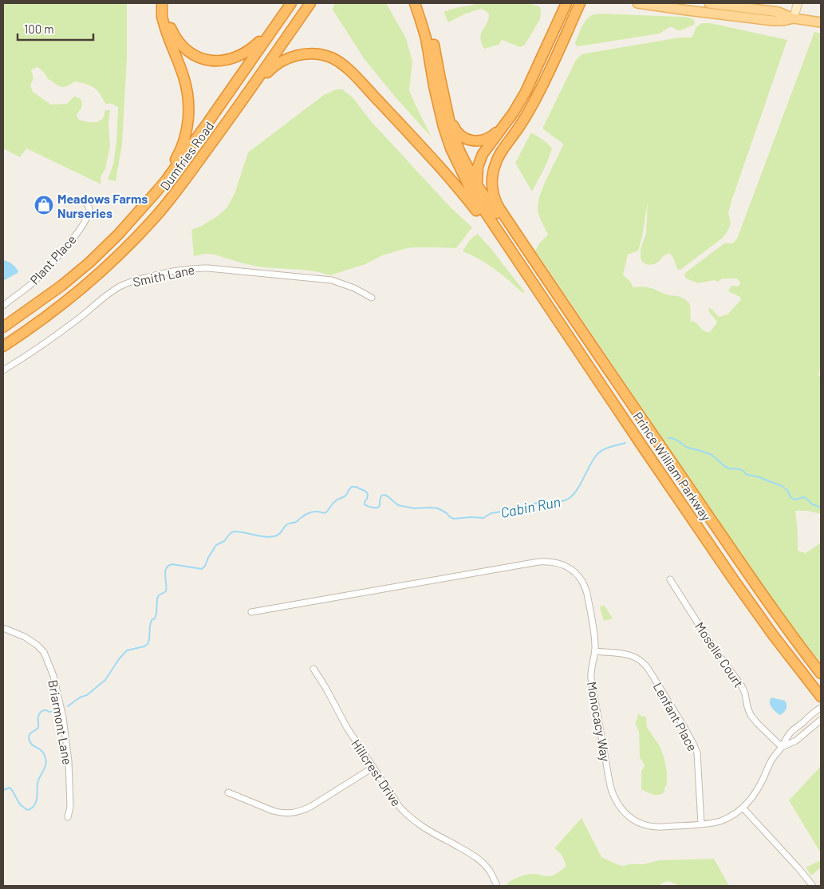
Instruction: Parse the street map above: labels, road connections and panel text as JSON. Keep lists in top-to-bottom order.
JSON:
{
  "streets": {
    "highway": ["Dumfries Road", "Prince William Parkway"],
    "street": [
      "Plant Place",
      "Smith Lane",
      "Moselle Court",
      "Lenfant Place",
      "Monocacy Way",
      "Briarmont Lane",
      "Hillcrest Drive"
    ]
  },
  "crossings": [
    ["Moselle Court", "Monocacy Way"],
    ["Lenfant Place", "Monocacy Way"]
  ],
  "water": ["Cabin Run"],
  "places": {
    "shop": ["Meadows Farms Nurseries"]
  },
  "scale_bar": "100 m"
}
